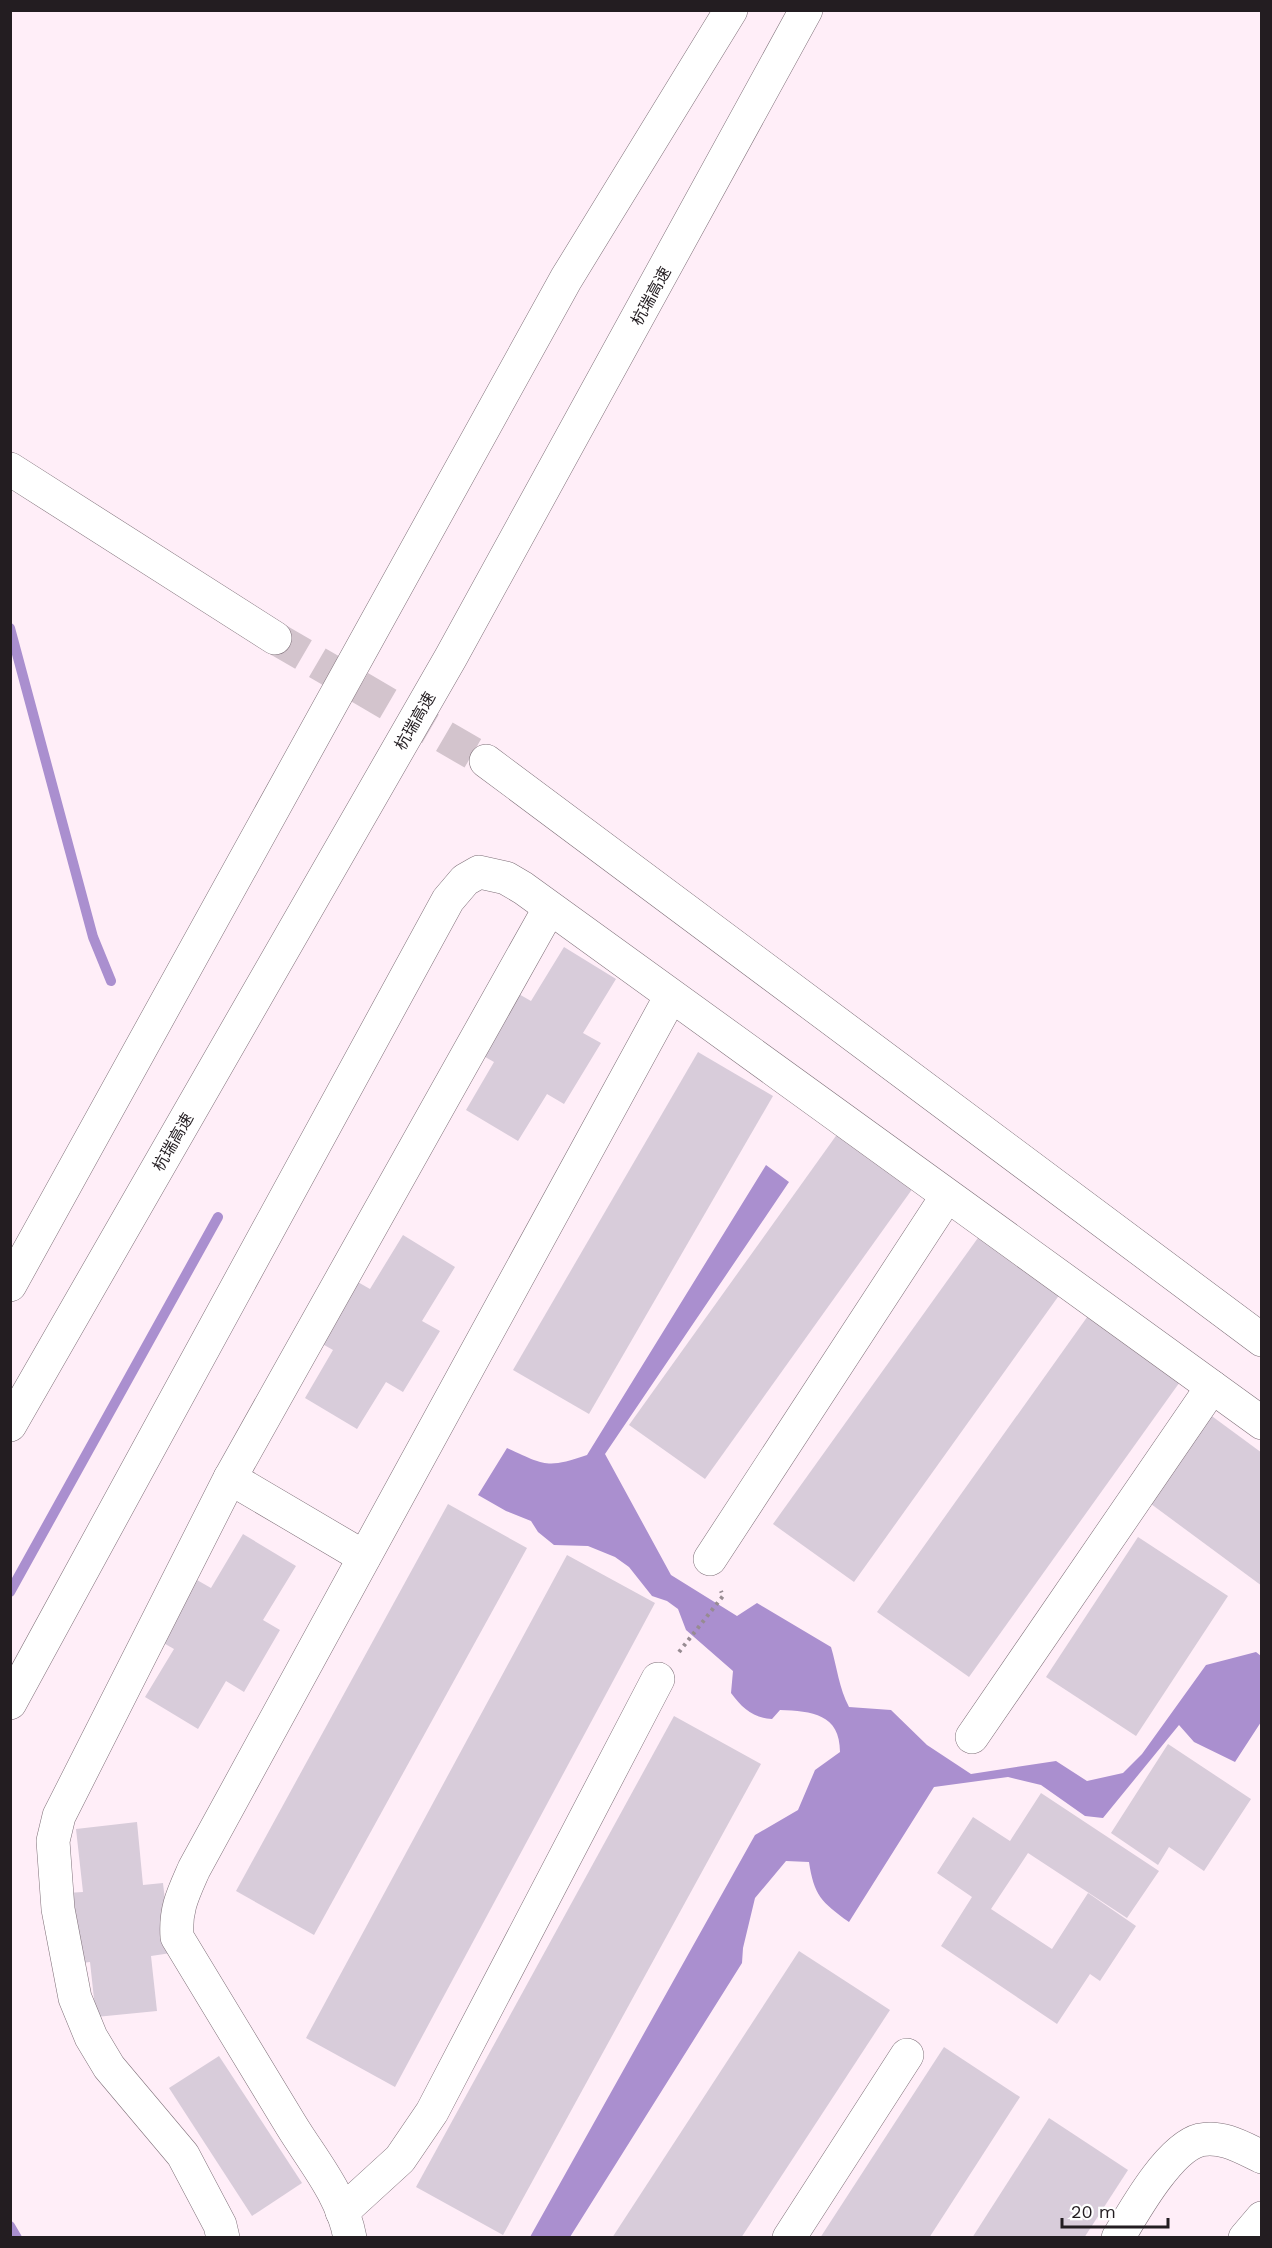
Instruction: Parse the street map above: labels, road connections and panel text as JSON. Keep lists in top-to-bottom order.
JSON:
{
  "streets": {
    "main road": ["杭瑞高速"]
  },
  "scale_bar": "20 m"
}
